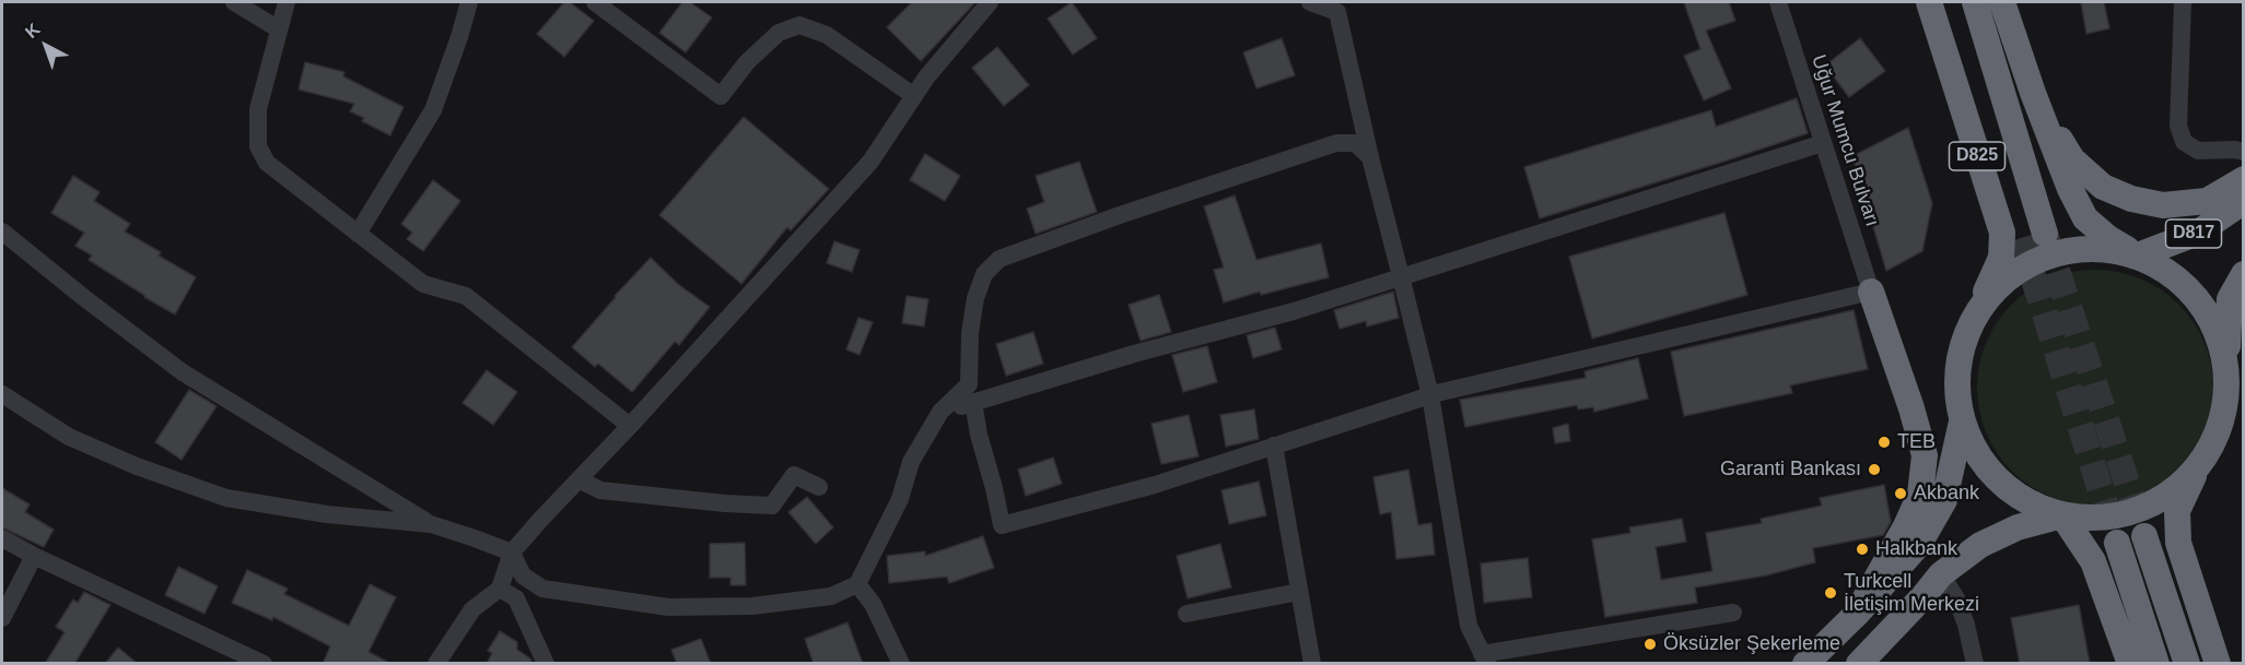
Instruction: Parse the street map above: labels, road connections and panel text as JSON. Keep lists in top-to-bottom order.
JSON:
{
  "streets": {
    "highway": ["D825", "D817"],
    "street": ["Uğur Mumcu Bulvarı"]
  },
  "places": [
    "TEB",
    "Garanti Bankası",
    "Akbank",
    "Halkbank",
    "Turkcell İletişim Merkezi",
    "Öksüzler Şekerleme"
  ],
  "north": "top left"
}
